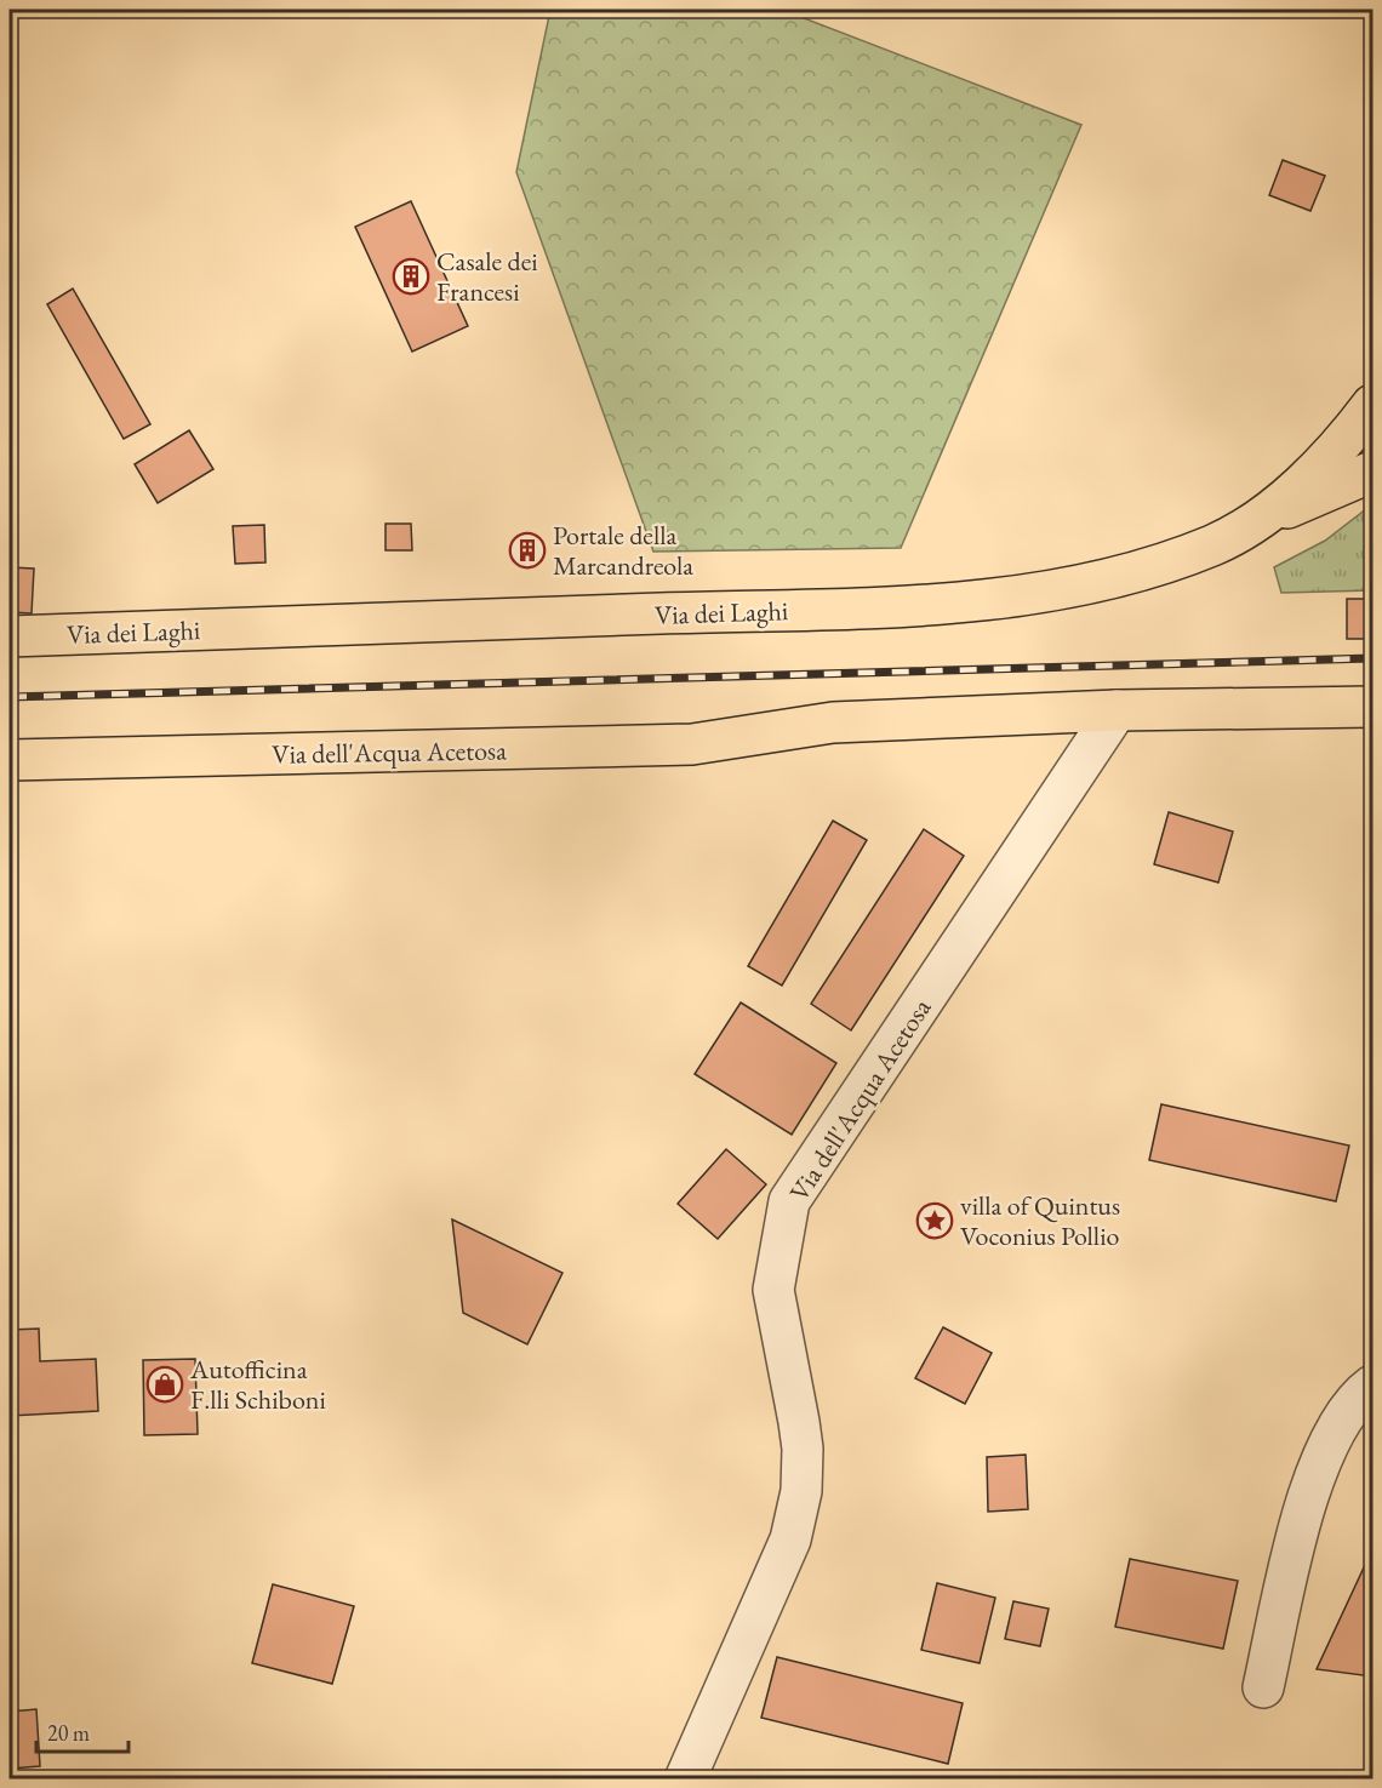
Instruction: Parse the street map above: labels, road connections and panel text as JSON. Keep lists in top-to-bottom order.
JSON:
{
  "streets": {
    "main road": ["Via dei Laghi", "Via dell'Acqua Acetosa"]
  },
  "places": {
    "building": ["Casale dei Francesi", "Portale della Marcandreola"],
    "place": ["villa of Quintus Voconius Pollio"],
    "shop": ["Autofficina F.lli Schiboni"]
  },
  "scale_bar": "20 m"
}
